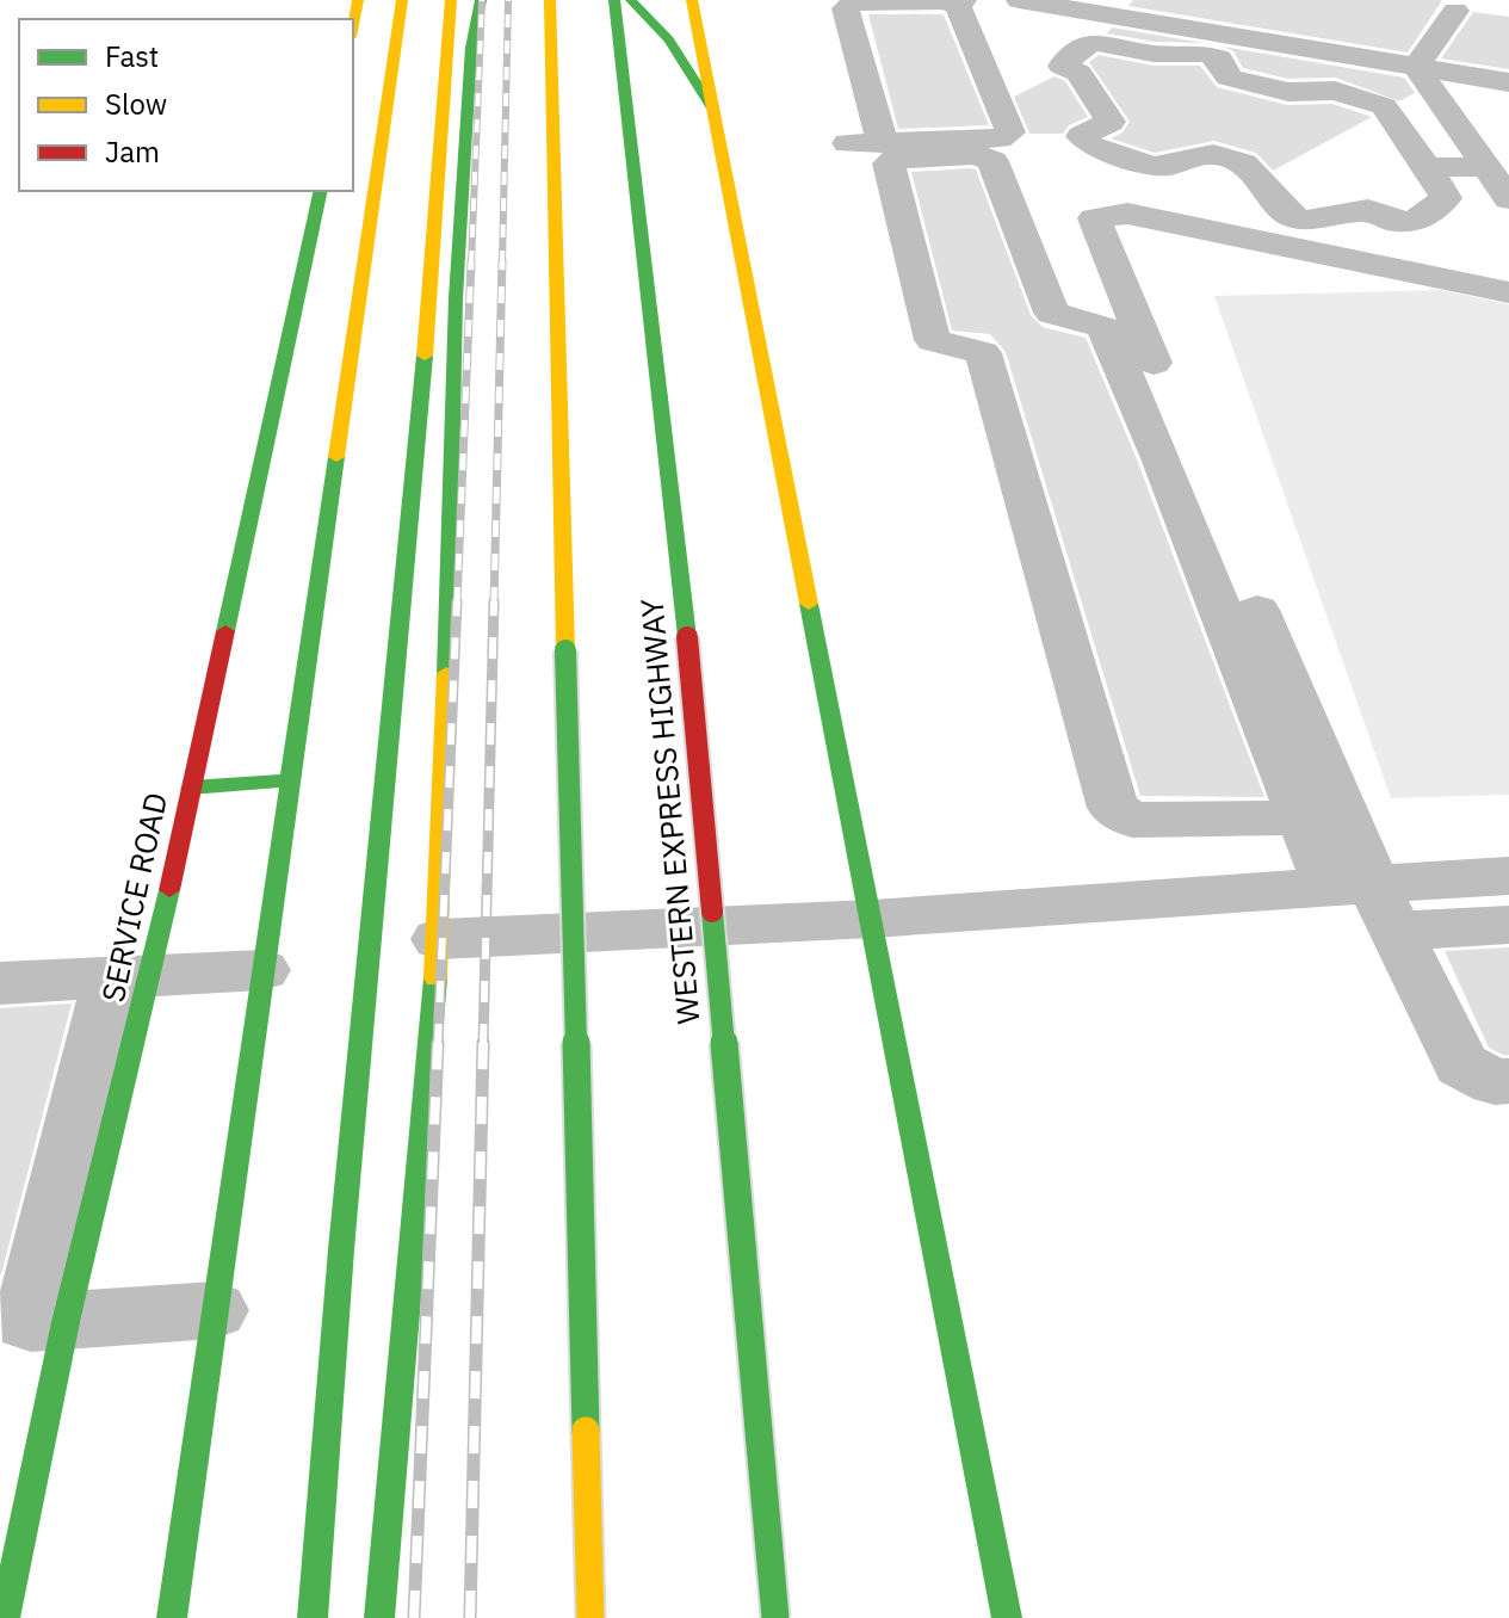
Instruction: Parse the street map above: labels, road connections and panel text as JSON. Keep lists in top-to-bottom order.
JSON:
{
  "streets": {
    "main road": ["WESTERN EXPRESS HIGHWAY", "SERVICE ROAD"]
  },
  "legend": ["Fast", "Slow", "Jam"]
}
